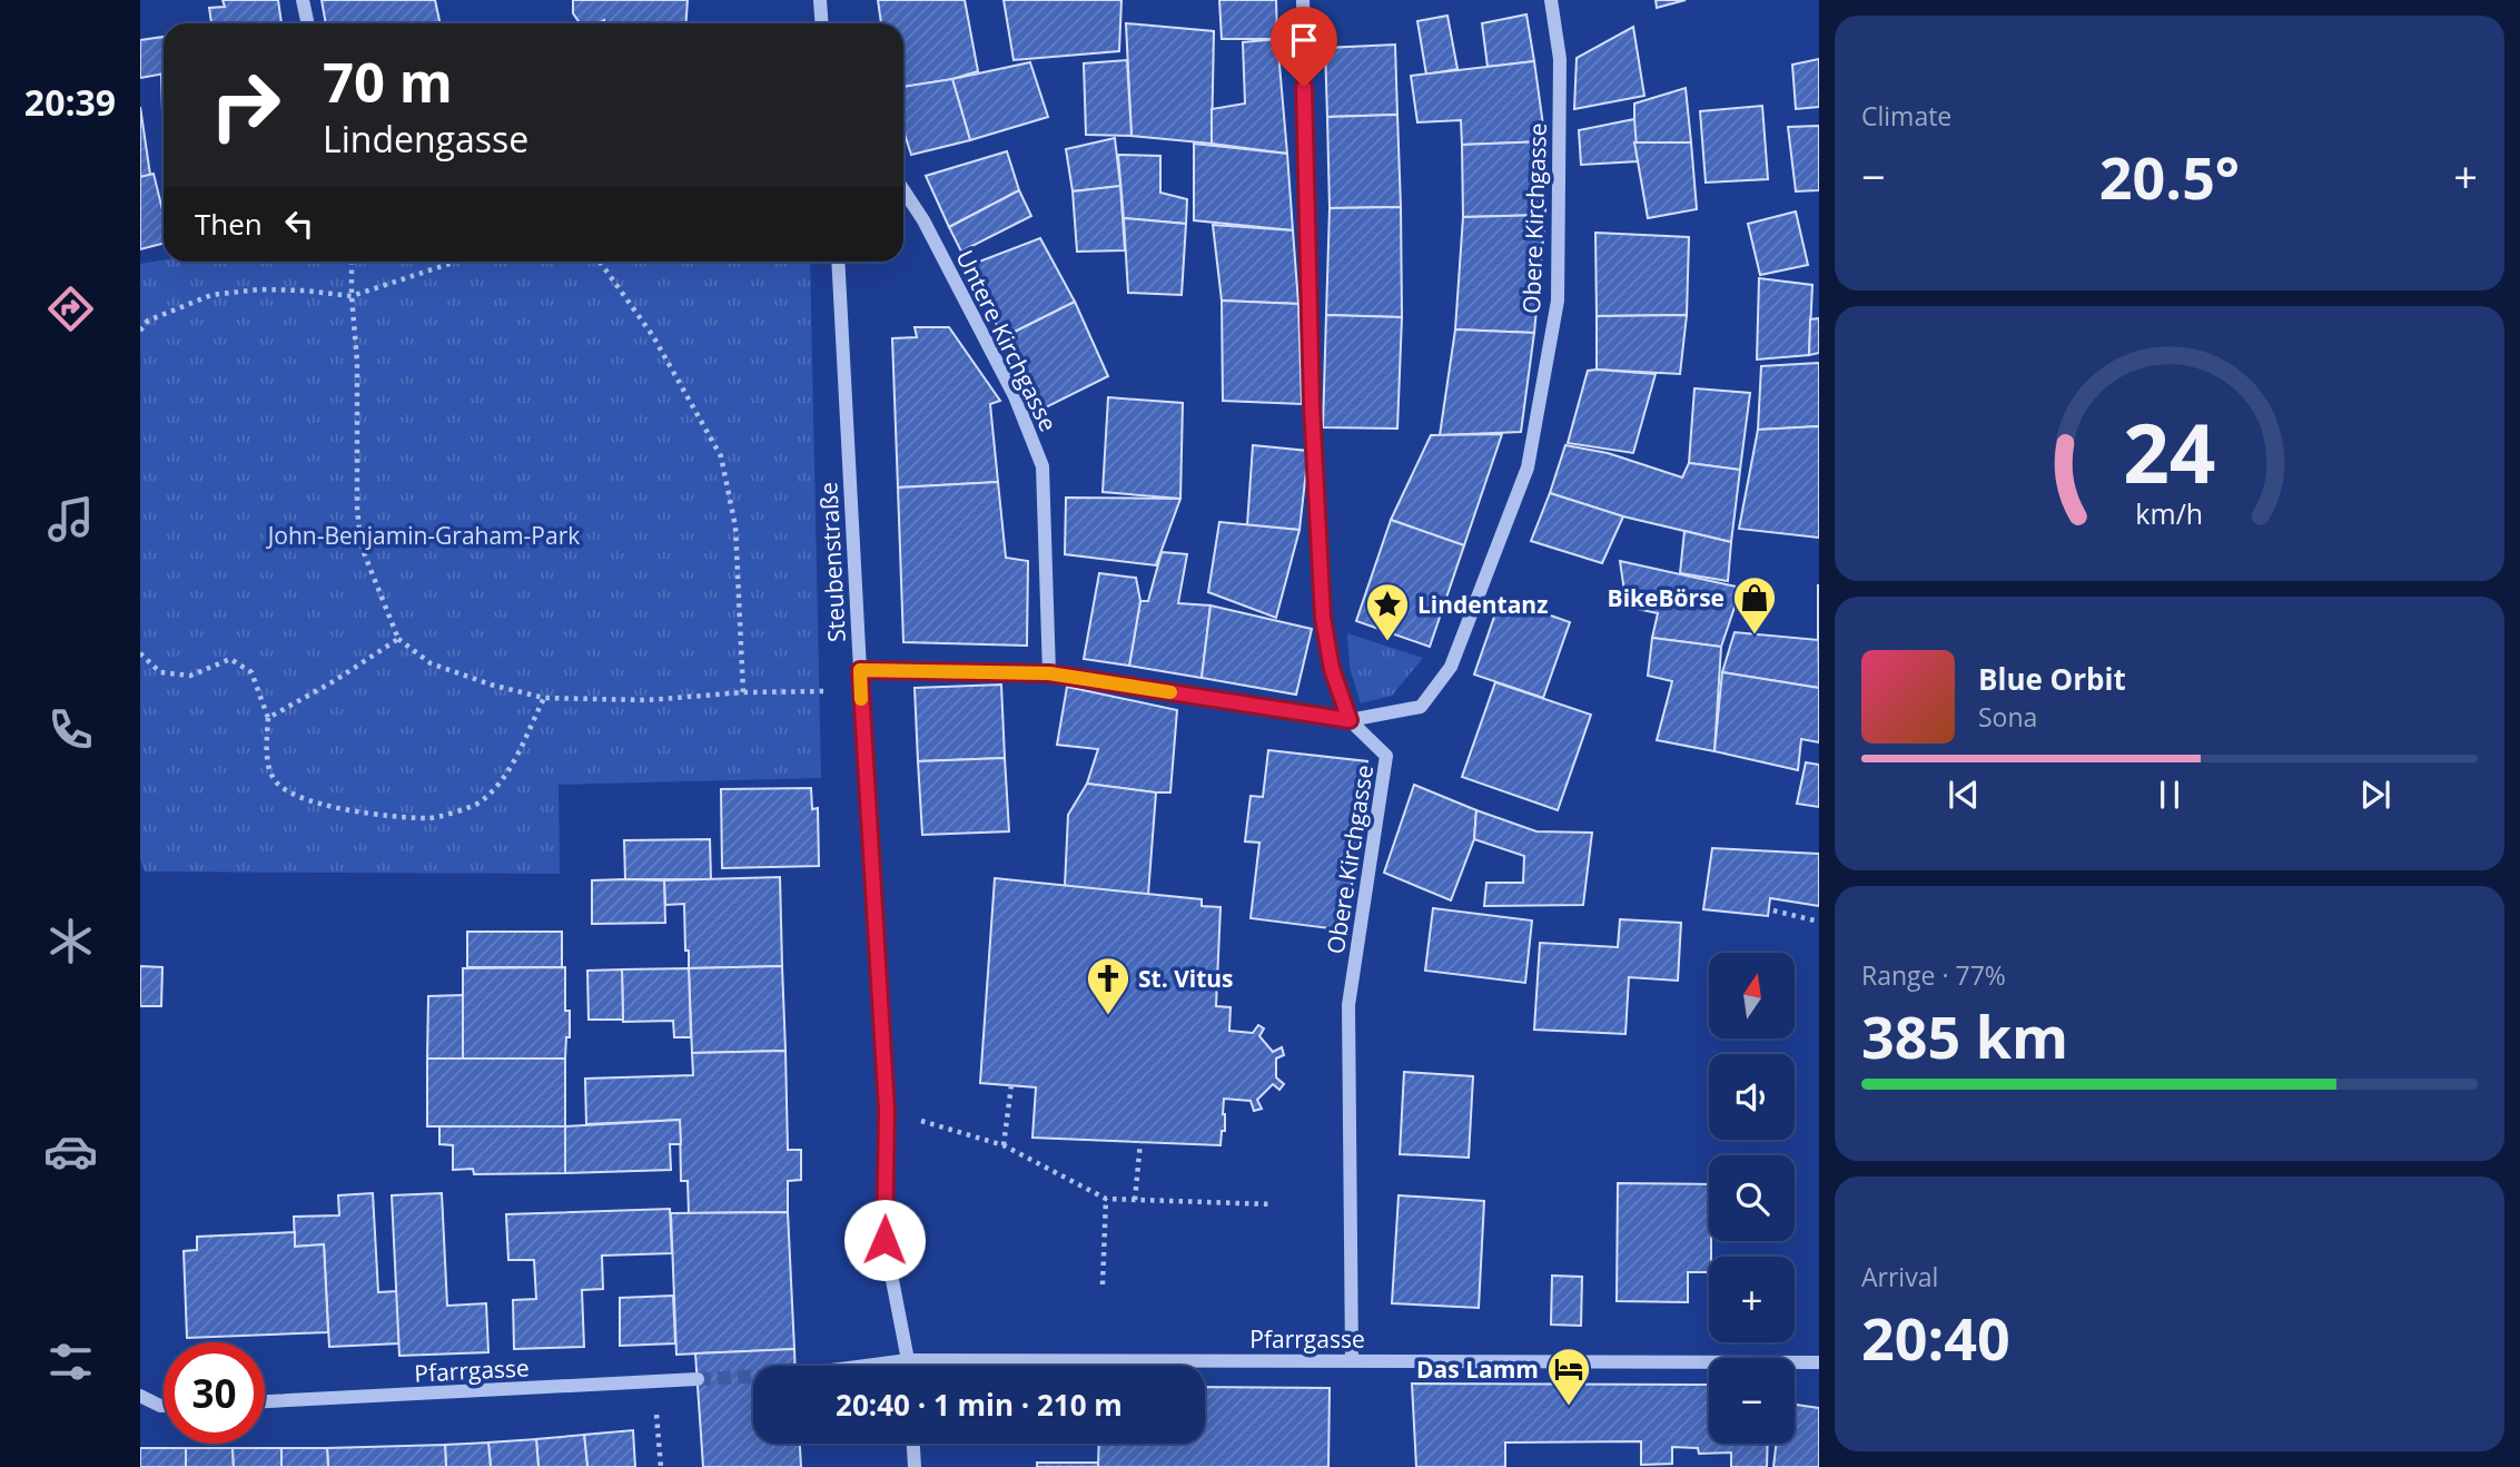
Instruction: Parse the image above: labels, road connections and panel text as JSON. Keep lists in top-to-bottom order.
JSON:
{
  "streets": {
    "street": [
      "Obere Kirchgasse",
      "Untere Kirchgasse",
      "Steubenstraße",
      "Pfarrgasse"
    ]
  },
  "crossings": [
    ["Obere Kirchgasse", "Pfarrgasse"],
    ["Steubenstraße", "Pfarrgasse"]
  ],
  "parks": ["John-Benjamin-Graham-Park"],
  "places": {
    "shop": ["BikeBörse"],
    "place": ["Lindentanz"],
    "church": ["St. Vitus"],
    "hotel": ["Das Lamm"]
  },
  "north": "top",
  "page": {
    "tabs": "20:39",
    "tile": [
      "Climate",
      ["Range · 77%", "385 km"],
      ["Arrival", "20:40"]
    ],
    "turn": ["70 m", "Lindengasse"],
    "heat": ["−", "20.5°", "+"],
    "then": "Then",
    "song": ["Blue Orbit", "Sona"],
    "map_buttons": ["+", "−"],
    "limit": "30",
    "trip": "20:40 · 1 min · 210 m",
    "gauge": ["24", "km/h"]
  }
}
